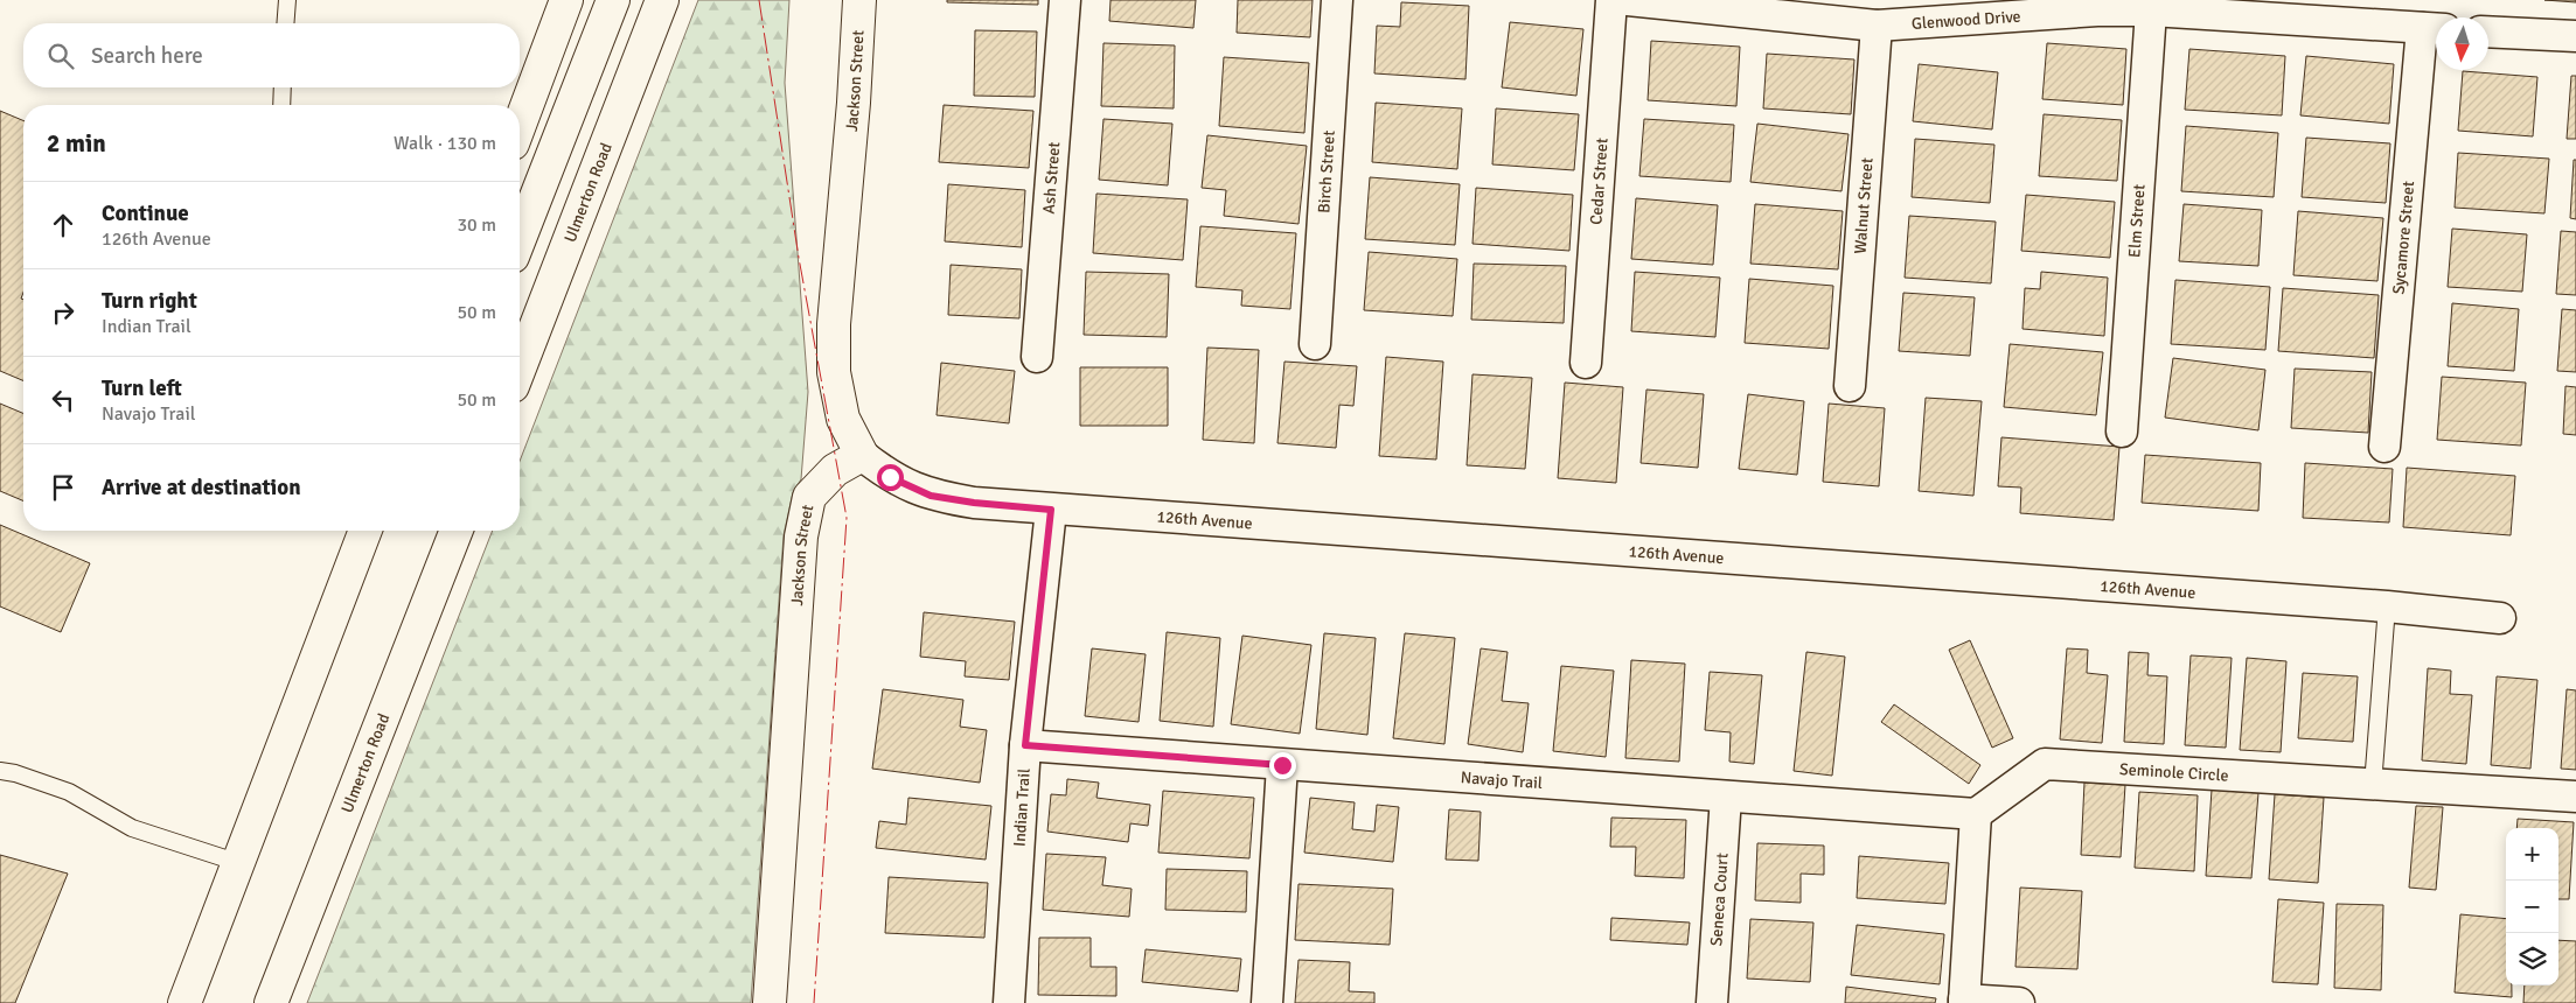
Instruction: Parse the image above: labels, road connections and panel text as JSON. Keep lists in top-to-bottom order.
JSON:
{
  "streets": {
    "main road": ["Jackson Street", "Ulmerton Road"],
    "street": [
      "Glenwood Drive",
      "Birch Street",
      "Ash Street",
      "Cedar Street",
      "Walnut Street",
      "Elm Street",
      "Sycamore Street",
      "126th Avenue",
      "Seminole Circle",
      "Navajo Trail",
      "Indian Trail",
      "Seneca Court"
    ]
  },
  "crossings": [
    ["Glenwood Drive", "Walnut Street"],
    ["Glenwood Drive", "Elm Street"],
    ["Glenwood Drive", "Sycamore Street"],
    ["Jackson Street", "126th Avenue"],
    ["126th Avenue", "Indian Trail"],
    ["Seminole Circle", "Navajo Trail"],
    ["Navajo Trail", "Indian Trail"],
    ["Navajo Trail", "Seneca Court"]
  ],
  "north": "bottom",
  "page": {
    "search": "Search here",
    "heading": ["2 min", "Walk · 130 m"],
    "list": [
      ["Continue", "126th Avenue", "30 m"],
      ["Turn right", "Indian Trail", "50 m"],
      ["Turn left", "Navajo Trail", "50 m"],
      "Arrive at destination"
    ],
    "map_buttons": ["+", "−"]
  }
}
